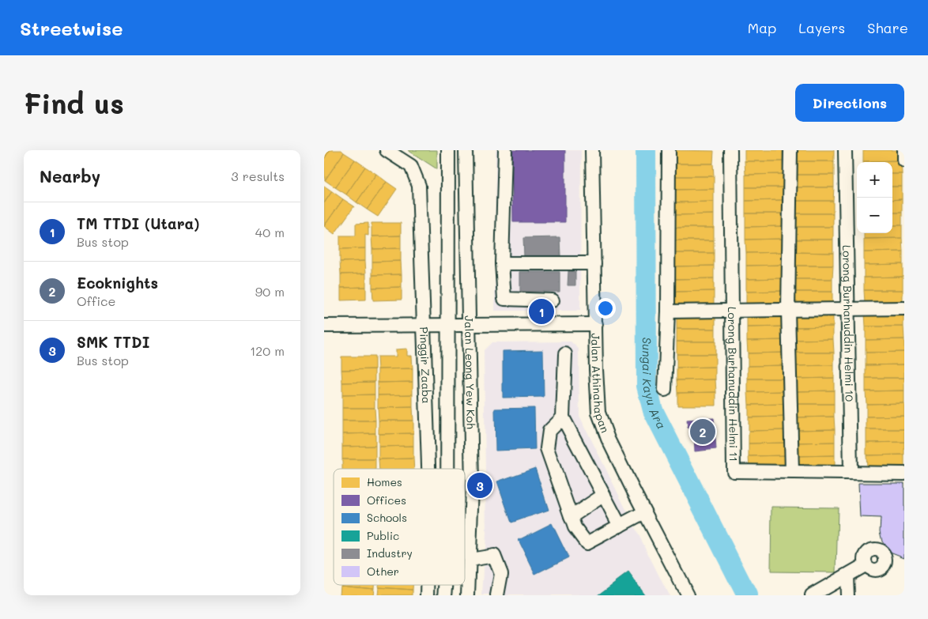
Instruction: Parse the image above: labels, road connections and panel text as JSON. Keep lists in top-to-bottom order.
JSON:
{
  "streets": {
    "street": [
      "Lorong Burhanuddin Helmi 10",
      "Pinggir Zaaba",
      "Jalan Leong Yew Koh",
      "Jalan Athinahapan",
      "Lorong Burhanuddin Helmi 11"
    ]
  },
  "crossings": [
    ["Lorong Burhanuddin Helmi 10", "Lorong Burhanuddin Helmi 11"]
  ],
  "water": ["Sungai Kayu Ara"],
  "legend": [
    "Homes",
    "Offices",
    "Schools",
    "Public",
    "Industry",
    "Other"
  ],
  "page": {
    "header": "Streetwise",
    "nav": ["Map", "Layers", "Share"],
    "buttons": "Directions",
    "title": "Find us",
    "heading": ["Nearby", "3 results"],
    "map_buttons": ["+", "−"],
    "list": [
      {
        "mark": "1",
        "name": "TM TTDI (Utara)",
        "note": "Bus stop",
        "value": "40 m"
      },
      {
        "mark": "2",
        "name": "Ecoknights",
        "note": "Office",
        "value": "90 m"
      },
      {
        "mark": "3",
        "name": "SMK TTDI",
        "note": "Bus stop",
        "value": "120 m"
      }
    ],
    "pins": ["1", "2", "3"]
  }
}
